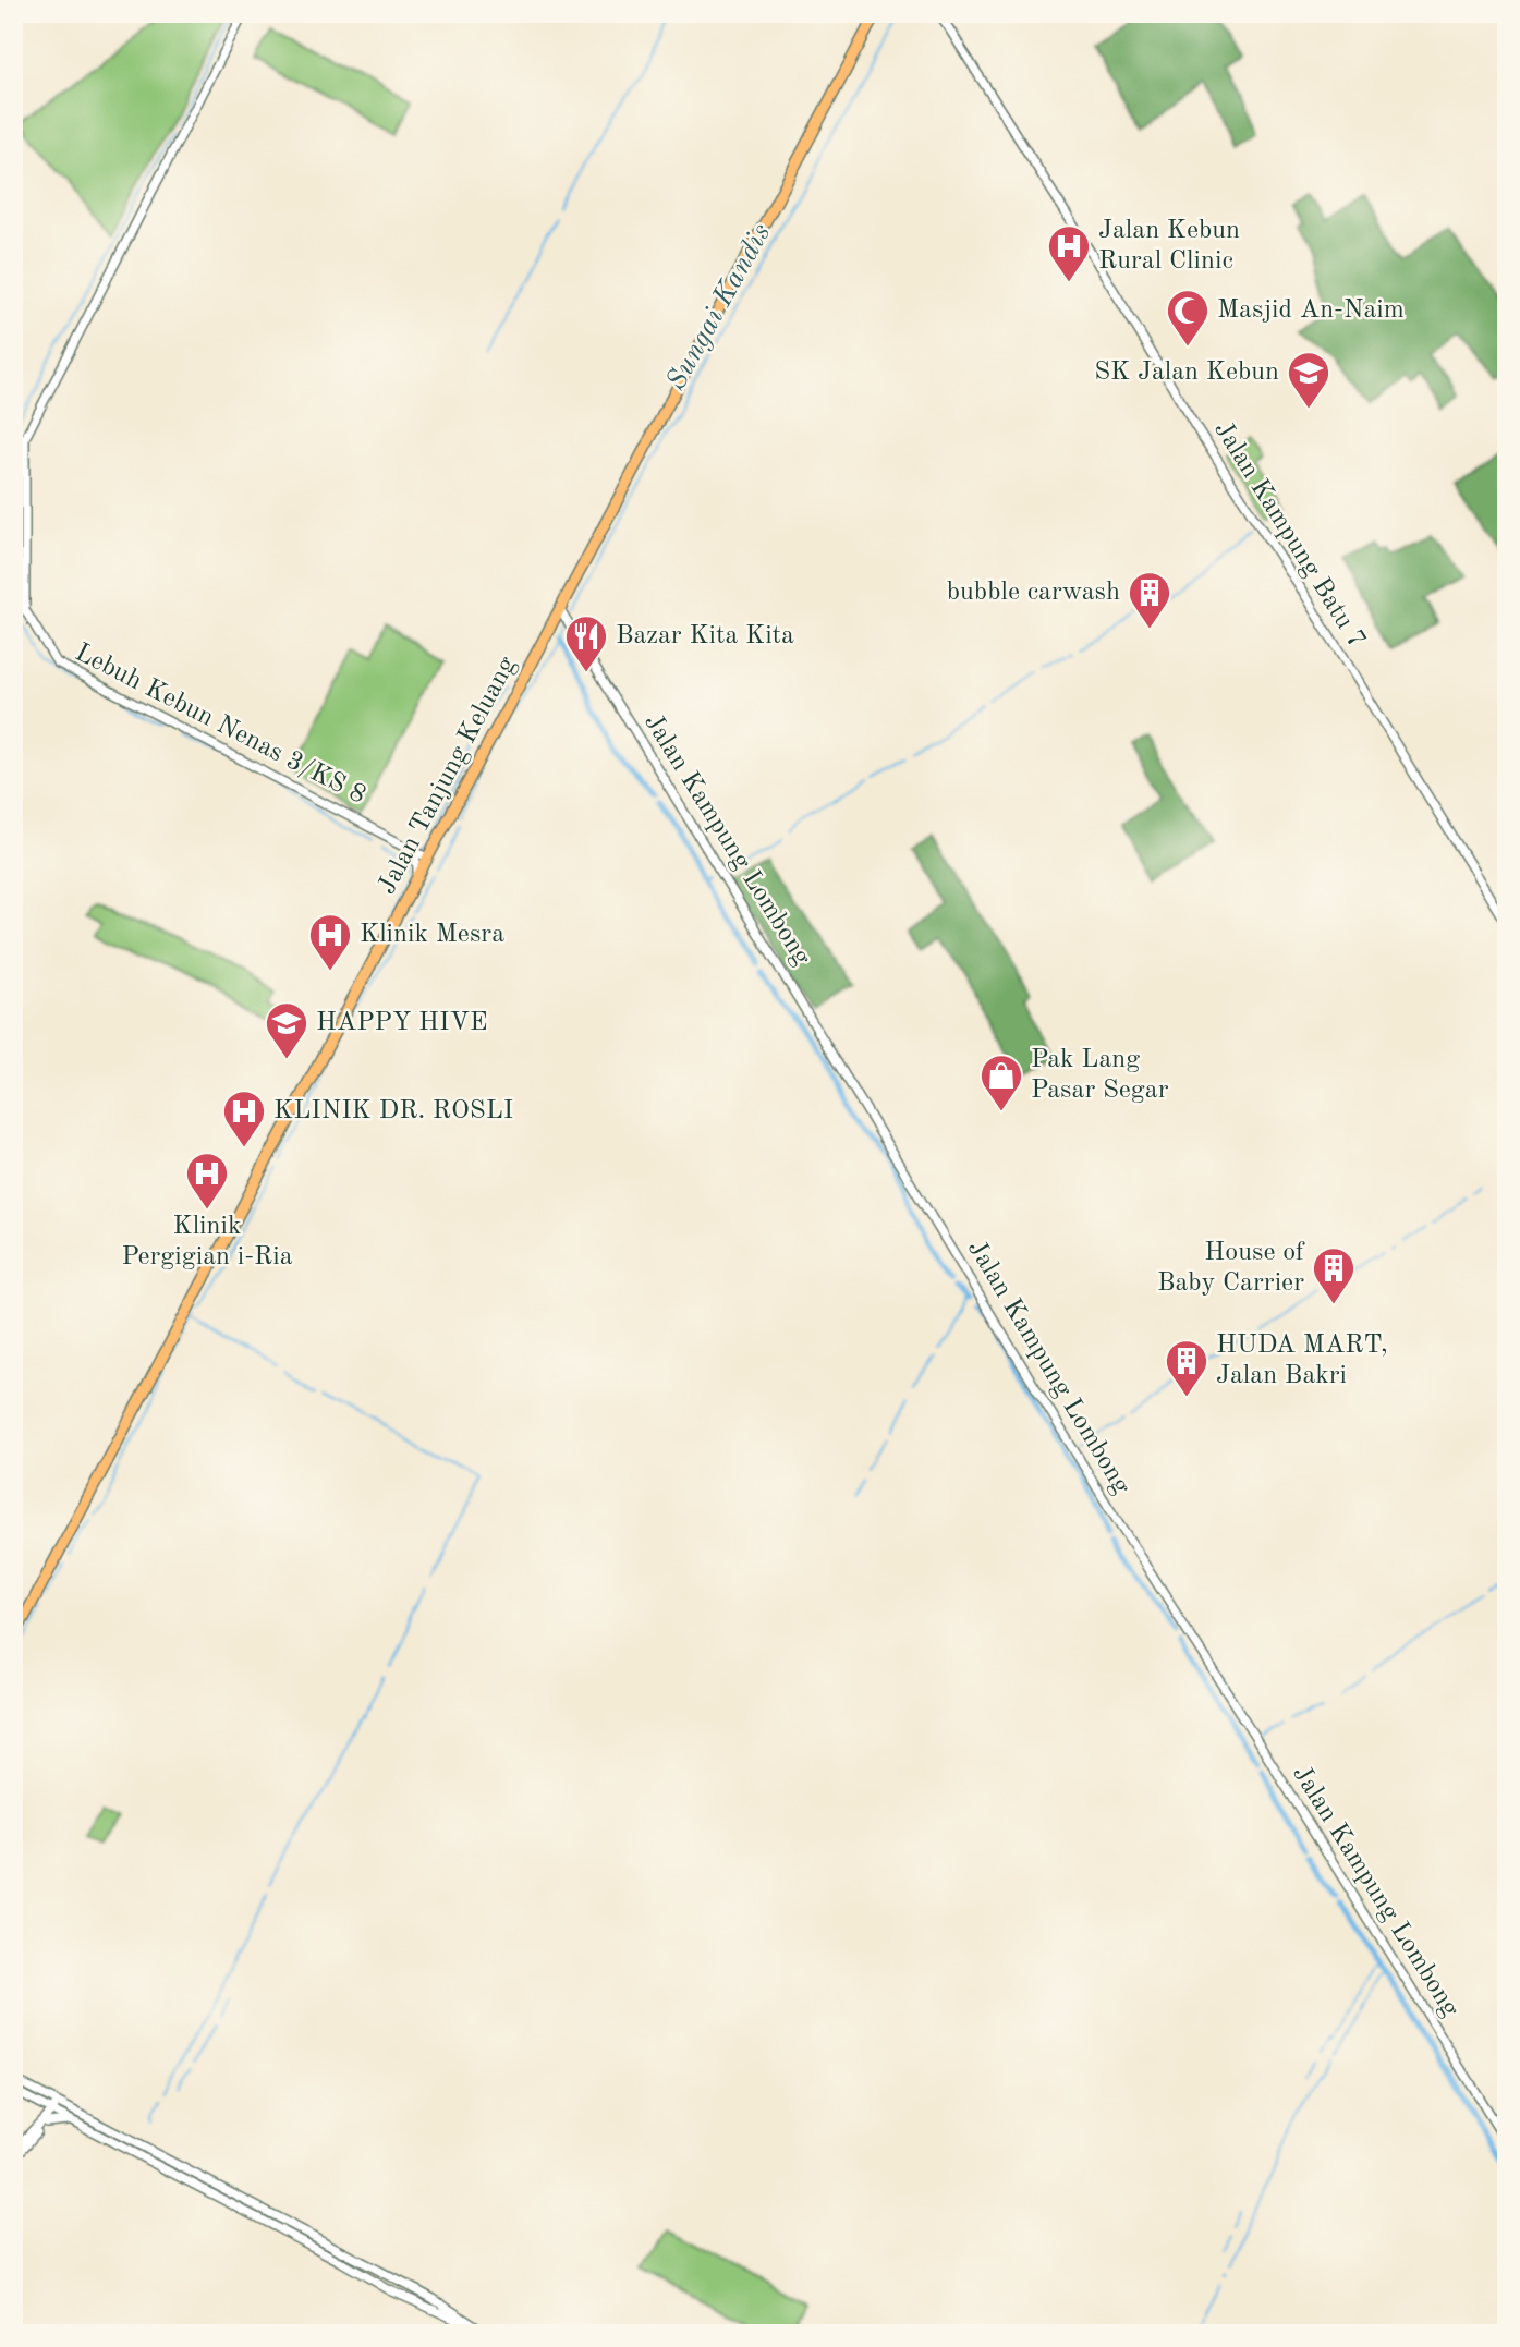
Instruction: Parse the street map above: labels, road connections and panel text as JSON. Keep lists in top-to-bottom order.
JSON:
{
  "streets": {
    "main road": ["Jalan Tanjung Keluang"],
    "street": ["Jalan Kampung Batu 7", "Lebuh Kebun Nenas 3/KS 8", "Jalan Kampung Lombong"]
  },
  "crossings": [
    ["Lebuh Kebun Nenas 3/KS 8", "Jalan Tanjung Keluang"],
    ["Jalan Tanjung Keluang", "Jalan Kampung Lombong"]
  ],
  "water": ["Sungai Kandis"],
  "places": {
    "hospital": [
      "Jalan Kebun Rural Clinic",
      "Klinik Mesra",
      "KLINIK DR. ROSLI",
      "Klinik Pergigian i-Ria"
    ],
    "mosque": ["Masjid An-Naim"],
    "school or university": ["SK Jalan Kebun", "HAPPY HIVE"],
    "building": ["bubble carwash", "House of Baby Carrier", "HUDA MART, Jalan Bakri"],
    "restaurant": ["Bazar Kita Kita"],
    "shop": ["Pak Lang Pasar Segar"]
  }
}
